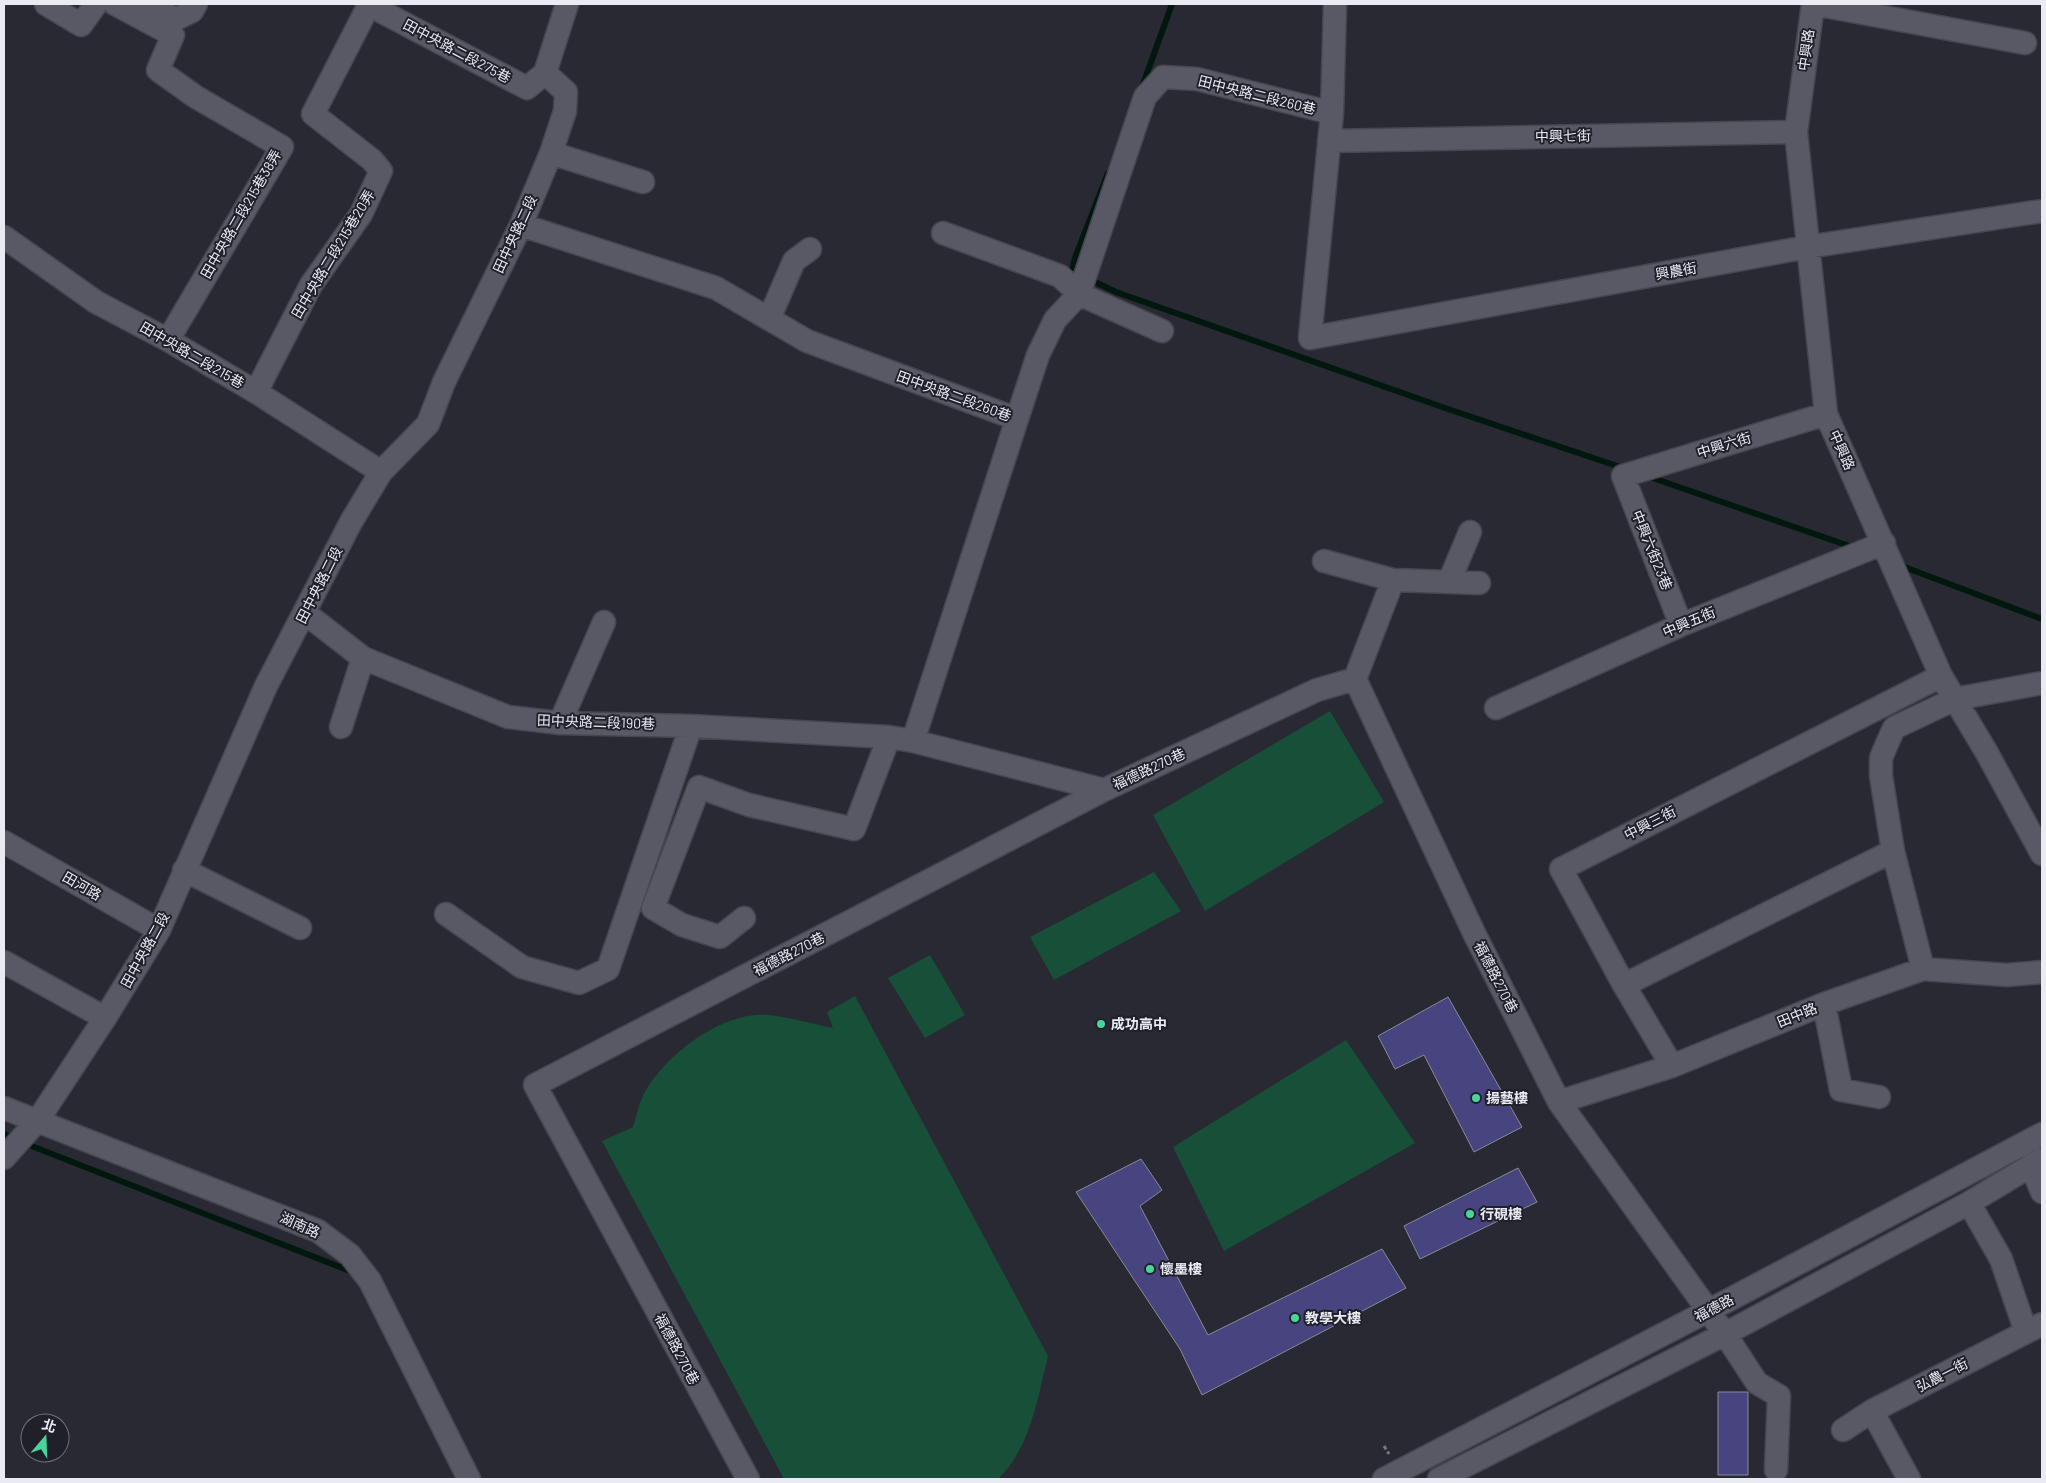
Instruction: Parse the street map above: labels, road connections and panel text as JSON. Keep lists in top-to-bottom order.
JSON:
{
  "streets": {
    "street": [
      "中興路",
      "田中央路二段275巷",
      "田中央路二段260巷",
      "中興七街",
      "田中央路二段215巷38弄",
      "田中央路二段",
      "田中央路二段215巷20弄",
      "興農街",
      "田中央路二段215巷",
      "中興六街",
      "中興六街23巷",
      "中興五街",
      "田中央路二段190巷",
      "福德路270巷",
      "中興三街",
      "田河路",
      "田中路",
      "湖南路",
      "福德路",
      "弘農一街"
    ]
  },
  "crossings": [
    ["中興路", "中興七街"],
    ["中興路", "興農街"],
    ["中興路", "中興六街"],
    ["中興路", "中興五街"],
    ["中興路", "中興三街"],
    ["田中央路二段275巷", "田中央路二段"],
    ["田中央路二段275巷", "田中央路二段215巷20弄"],
    ["田中央路二段260巷", "田中央路二段"],
    ["中興七街", "興農街"],
    ["田中央路二段215巷38弄", "田中央路二段215巷"],
    ["田中央路二段", "田中央路二段215巷"],
    ["田中央路二段", "田中央路二段190巷"],
    ["田中央路二段", "田河路"],
    ["田中央路二段", "湖南路"],
    ["田中央路二段215巷20弄", "田中央路二段215巷"],
    ["中興六街", "中興六街23巷"],
    ["中興六街23巷", "中興五街"],
    ["田中央路二段190巷", "福德路270巷"],
    ["福德路270巷", "田中路"],
    ["福德路270巷", "福德路"],
    ["中興三街", "田中路"]
  ],
  "places": [
    "成功高中",
    "揚藝樓",
    "行硯樓",
    "懷墨樓",
    "教學大樓"
  ],
  "north": "top"
}
